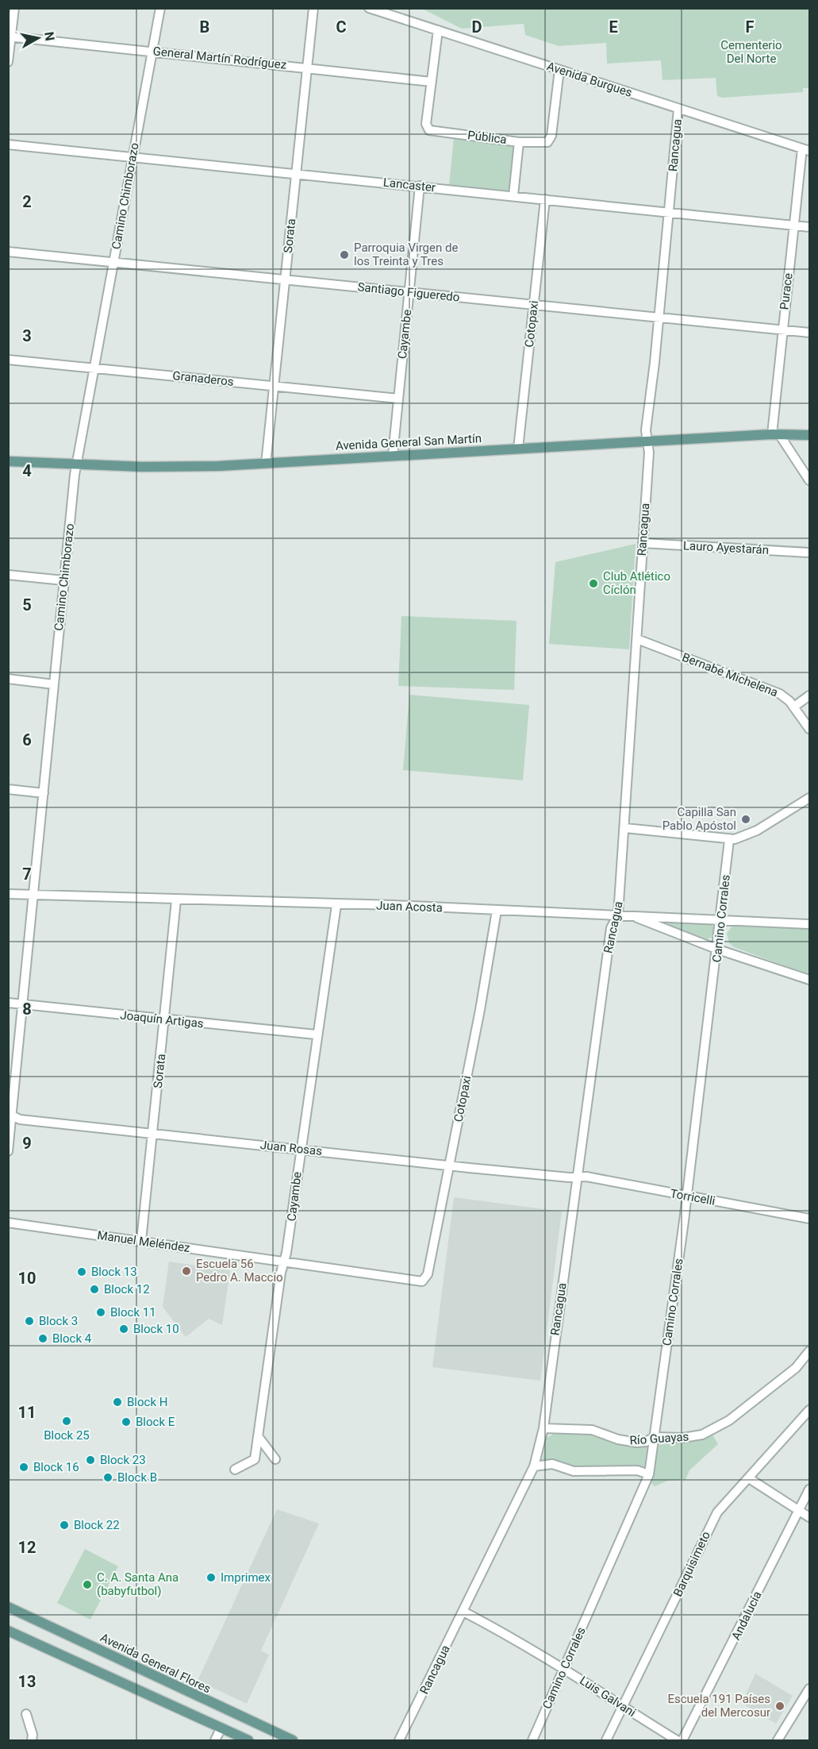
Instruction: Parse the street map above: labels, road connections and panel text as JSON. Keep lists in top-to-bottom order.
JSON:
{
  "streets": {
    "main road": ["Avenida General San Martín", "Avenida General Flores"],
    "street": [
      "General Martín Rodríguez",
      "Avenida Burgues",
      "Pública",
      "Rancagua",
      "Lancaster",
      "Camino Chimborazo",
      "Sorata",
      "Purace",
      "Santiago Figueredo",
      "Cotopaxi",
      "Cayambe",
      "Granaderos",
      "Lauro Ayestarán",
      "Bernabé Michelena",
      "Juan Acosta",
      "Camino Corrales",
      "Joaquín Artigas",
      "Juan Rosas",
      "Torricelli",
      "Manuel Meléndez",
      "Río Guayas",
      "Barquisimeto",
      "Andalucía",
      "Luis Galvani"
    ]
  },
  "crossings": [
    ["General Martín Rodríguez", "Pública"],
    ["General Martín Rodríguez", "Camino Chimborazo"],
    ["General Martín Rodríguez", "Sorata"],
    ["Avenida Burgues", "Pública"],
    ["Avenida Burgues", "Rancagua"],
    ["Avenida Burgues", "Purace"],
    ["Rancagua", "Lancaster"],
    ["Rancagua", "Santiago Figueredo"],
    ["Rancagua", "Avenida General San Martín"],
    ["Rancagua", "Lauro Ayestarán"],
    ["Rancagua", "Bernabé Michelena"],
    ["Rancagua", "Juan Acosta"],
    ["Rancagua", "Juan Rosas"],
    ["Rancagua", "Torricelli"],
    ["Rancagua", "Río Guayas"],
    ["Rancagua", "Luis Galvani"],
    ["Lancaster", "Camino Chimborazo"],
    ["Lancaster", "Sorata"],
    ["Lancaster", "Purace"],
    ["Lancaster", "Cotopaxi"],
    ["Lancaster", "Cayambe"],
    ["Camino Chimborazo", "Santiago Figueredo"],
    ["Camino Chimborazo", "Granaderos"],
    ["Camino Chimborazo", "Avenida General San Martín"],
    ["Camino Chimborazo", "Juan Acosta"],
    ["Camino Chimborazo", "Joaquín Artigas"],
    ["Camino Chimborazo", "Juan Rosas"],
    ["Sorata", "Santiago Figueredo"],
    ["Sorata", "Granaderos"],
    ["Sorata", "Avenida General San Martín"],
    ["Sorata", "Juan Acosta"],
    ["Sorata", "Joaquín Artigas"],
    ["Sorata", "Juan Rosas"],
    ["Sorata", "Manuel Meléndez"],
    ["Purace", "Santiago Figueredo"],
    ["Purace", "Avenida General San Martín"],
    ["Santiago Figueredo", "Cotopaxi"],
    ["Santiago Figueredo", "Cayambe"],
    ["Cotopaxi", "Avenida General San Martín"],
    ["Cotopaxi", "Juan Acosta"],
    ["Cotopaxi", "Juan Rosas"],
    ["Cotopaxi", "Manuel Meléndez"],
    ["Cayambe", "Granaderos"],
    ["Cayambe", "Avenida General San Martín"],
    ["Cayambe", "Juan Acosta"],
    ["Cayambe", "Joaquín Artigas"],
    ["Cayambe", "Juan Rosas"],
    ["Cayambe", "Manuel Meléndez"],
    ["Juan Acosta", "Camino Corrales"],
    ["Camino Corrales", "Torricelli"],
    ["Camino Corrales", "Río Guayas"],
    ["Camino Corrales", "Luis Galvani"],
    ["Juan Rosas", "Torricelli"],
    ["Barquisimeto", "Luis Galvani"]
  ],
  "parks": ["Cementerio Del Norte"],
  "places": [
    "Parroquia Virgen de los Treinta y Tres",
    "Club Atlético Cíclón",
    "Capilla San Pablo Apóstol",
    "Escuela 56 Pedro A. Maccio",
    "Block 13",
    "Block 12",
    "Block 11",
    "Block 3",
    "Block 10",
    "Block 4",
    "Block H",
    "Block 25",
    "Block E",
    "Block 23",
    "Block 16",
    "Block B",
    "Block 22",
    "Imprimex",
    "C. A. Santa Ana (babyfutbol)",
    "Escuela 191 Países del Mercosur"
  ],
  "north": "right",
  "grid": {
    "columns": [
      "B",
      "C",
      "D",
      "E",
      "F"
    ],
    "rows": [
      "2",
      "3",
      "4",
      "5",
      "6",
      "7",
      "8",
      "9",
      "10",
      "11",
      "12",
      "13"
    ]
  }
}
